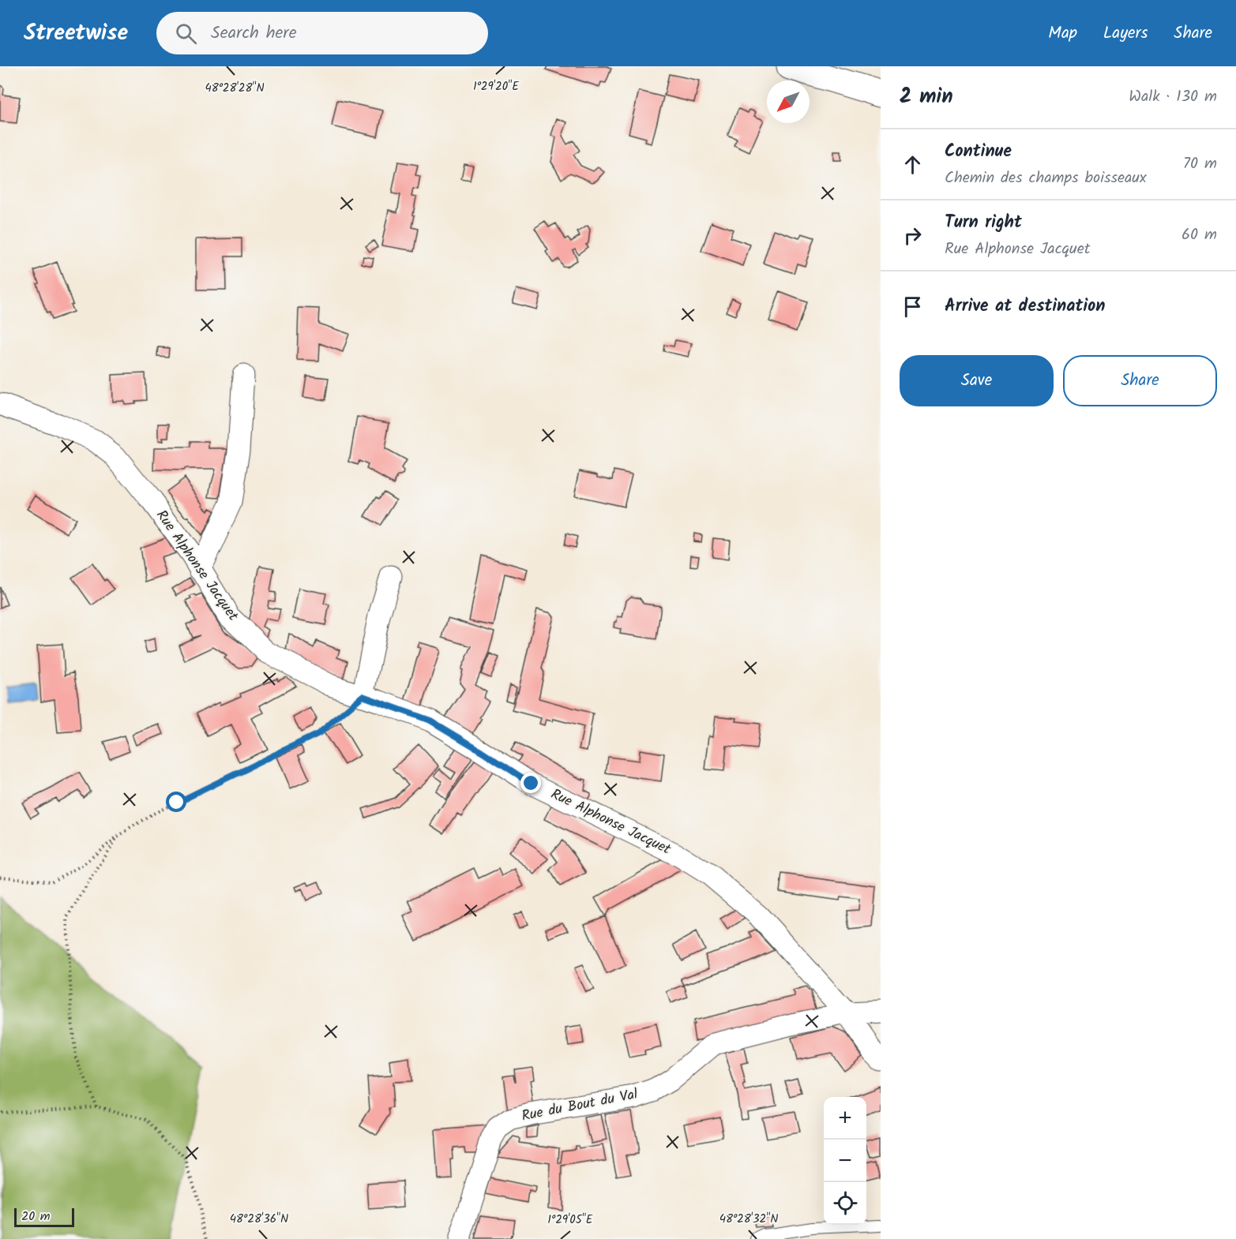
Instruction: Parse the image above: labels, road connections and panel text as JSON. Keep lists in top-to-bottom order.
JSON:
{
  "streets": {
    "street": ["Rue Alphonse Jacquet", "Rue du Bout du Val"]
  },
  "crossings": [
    ["Rue Alphonse Jacquet", "Rue du Bout du Val"]
  ],
  "scale_bar": "20 m",
  "north": "bottom left",
  "page": {
    "header": "Streetwise",
    "search": "Search here",
    "nav": ["Map", "Layers", "Share"],
    "heading": ["2 min", "Walk · 130 m"],
    "list": [
      ["Continue", "Chemin des champs boisseaux", "70 m"],
      ["Turn right", "Rue Alphonse Jacquet", "60 m"],
      "Arrive at destination"
    ],
    "buttons": ["Save", "Share"],
    "map_buttons": ["+", "−"],
    "scale": "20 m"
  },
  "coordinates": [
    "1°29'20\"E",
    "48°28'28\"N",
    "48°28'36\"N",
    "48°28'32\"N",
    "1°29'05\"E"
  ]
}
